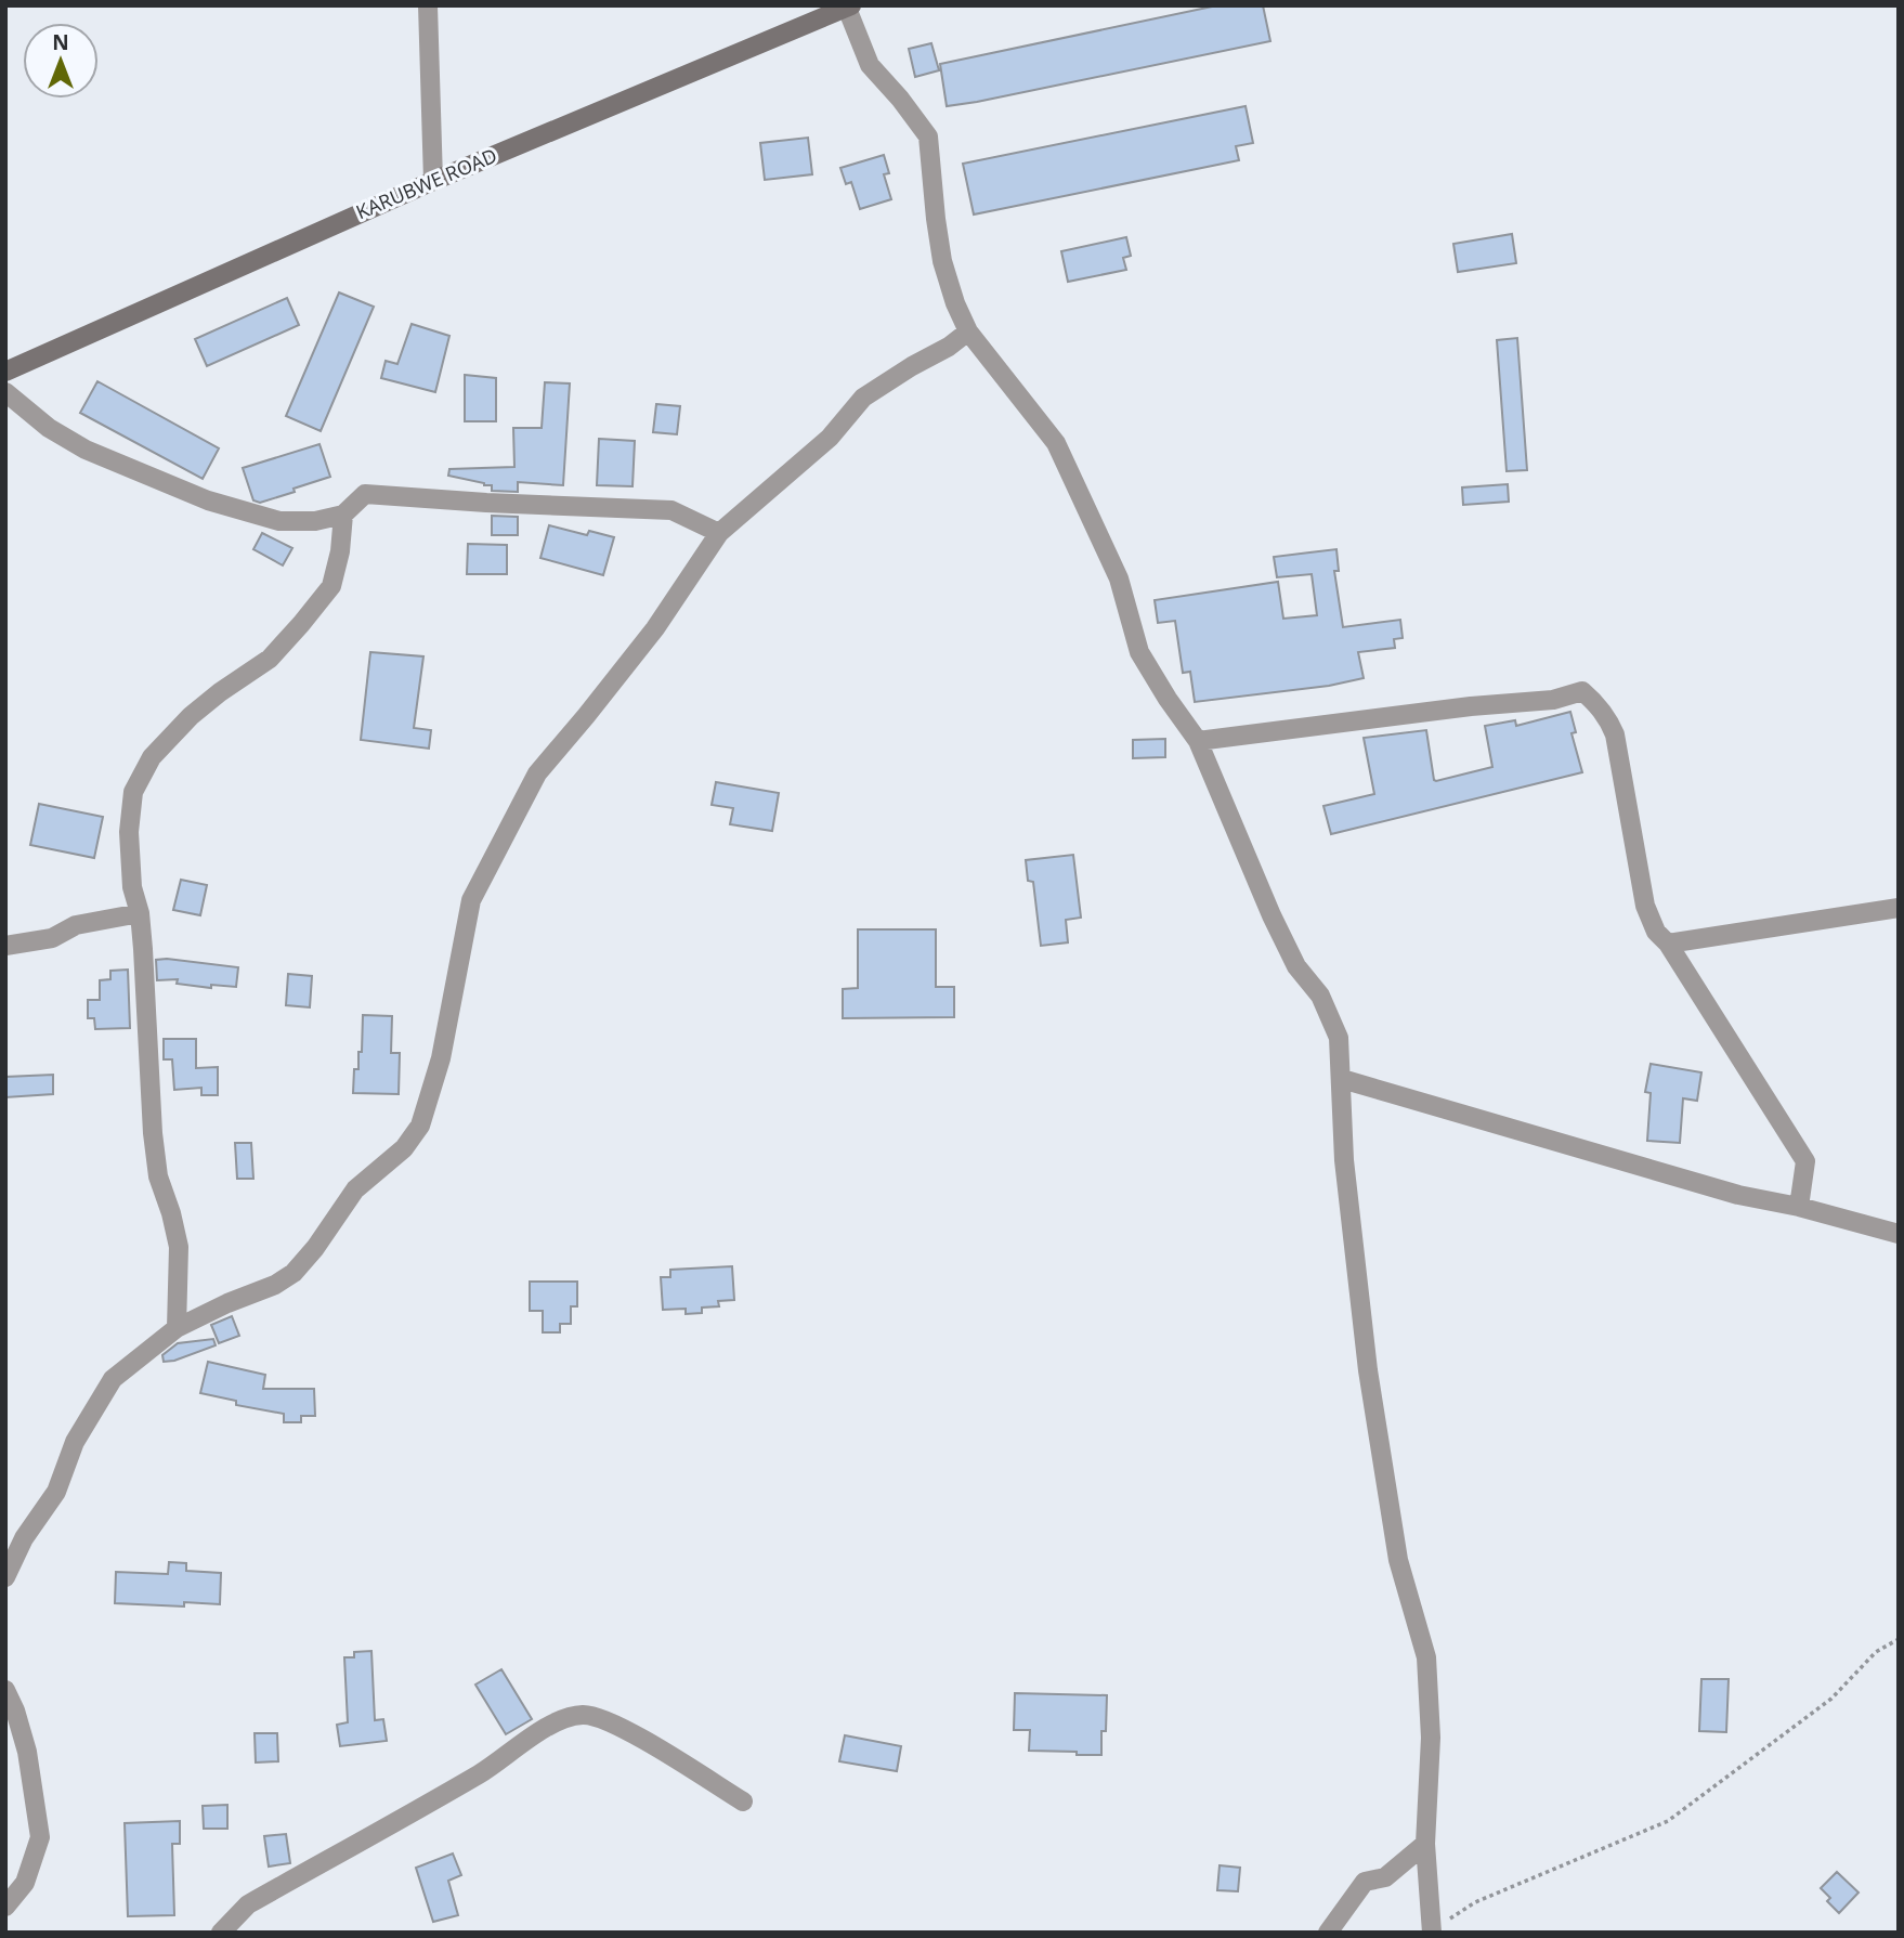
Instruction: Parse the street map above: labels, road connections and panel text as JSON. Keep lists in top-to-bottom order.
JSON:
{
  "streets": {
    "street": ["KARUBWE ROAD"]
  },
  "north": "top"
}
